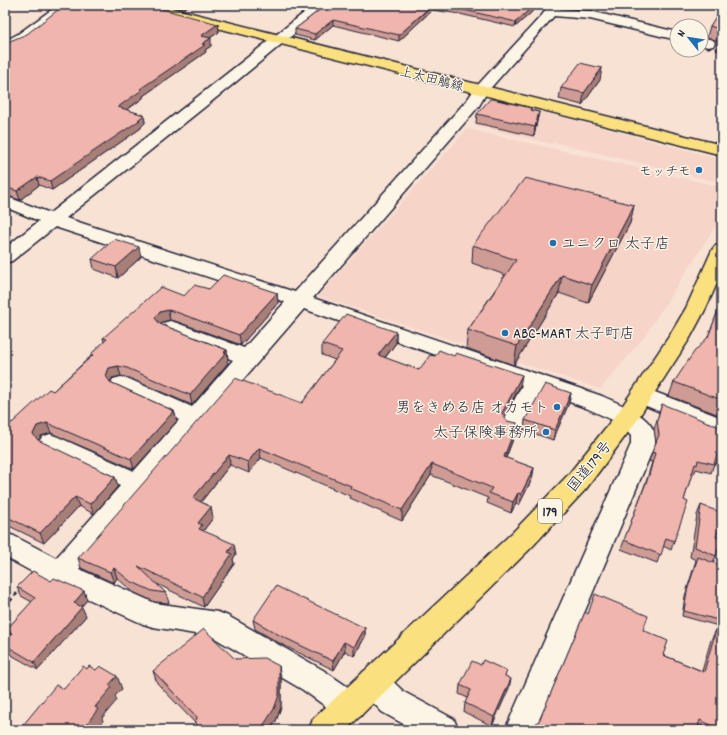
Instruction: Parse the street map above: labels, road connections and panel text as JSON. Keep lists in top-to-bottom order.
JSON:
{
  "streets": {
    "main road": ["上太田鵤線", "国道179号", "179"]
  },
  "places": [
    "モッチモ",
    "ユニクロ 太子店",
    "ABC-MART 太子町店",
    "男をきめる店 オカモト",
    "太子保険事務所"
  ],
  "north": "top left"
}
